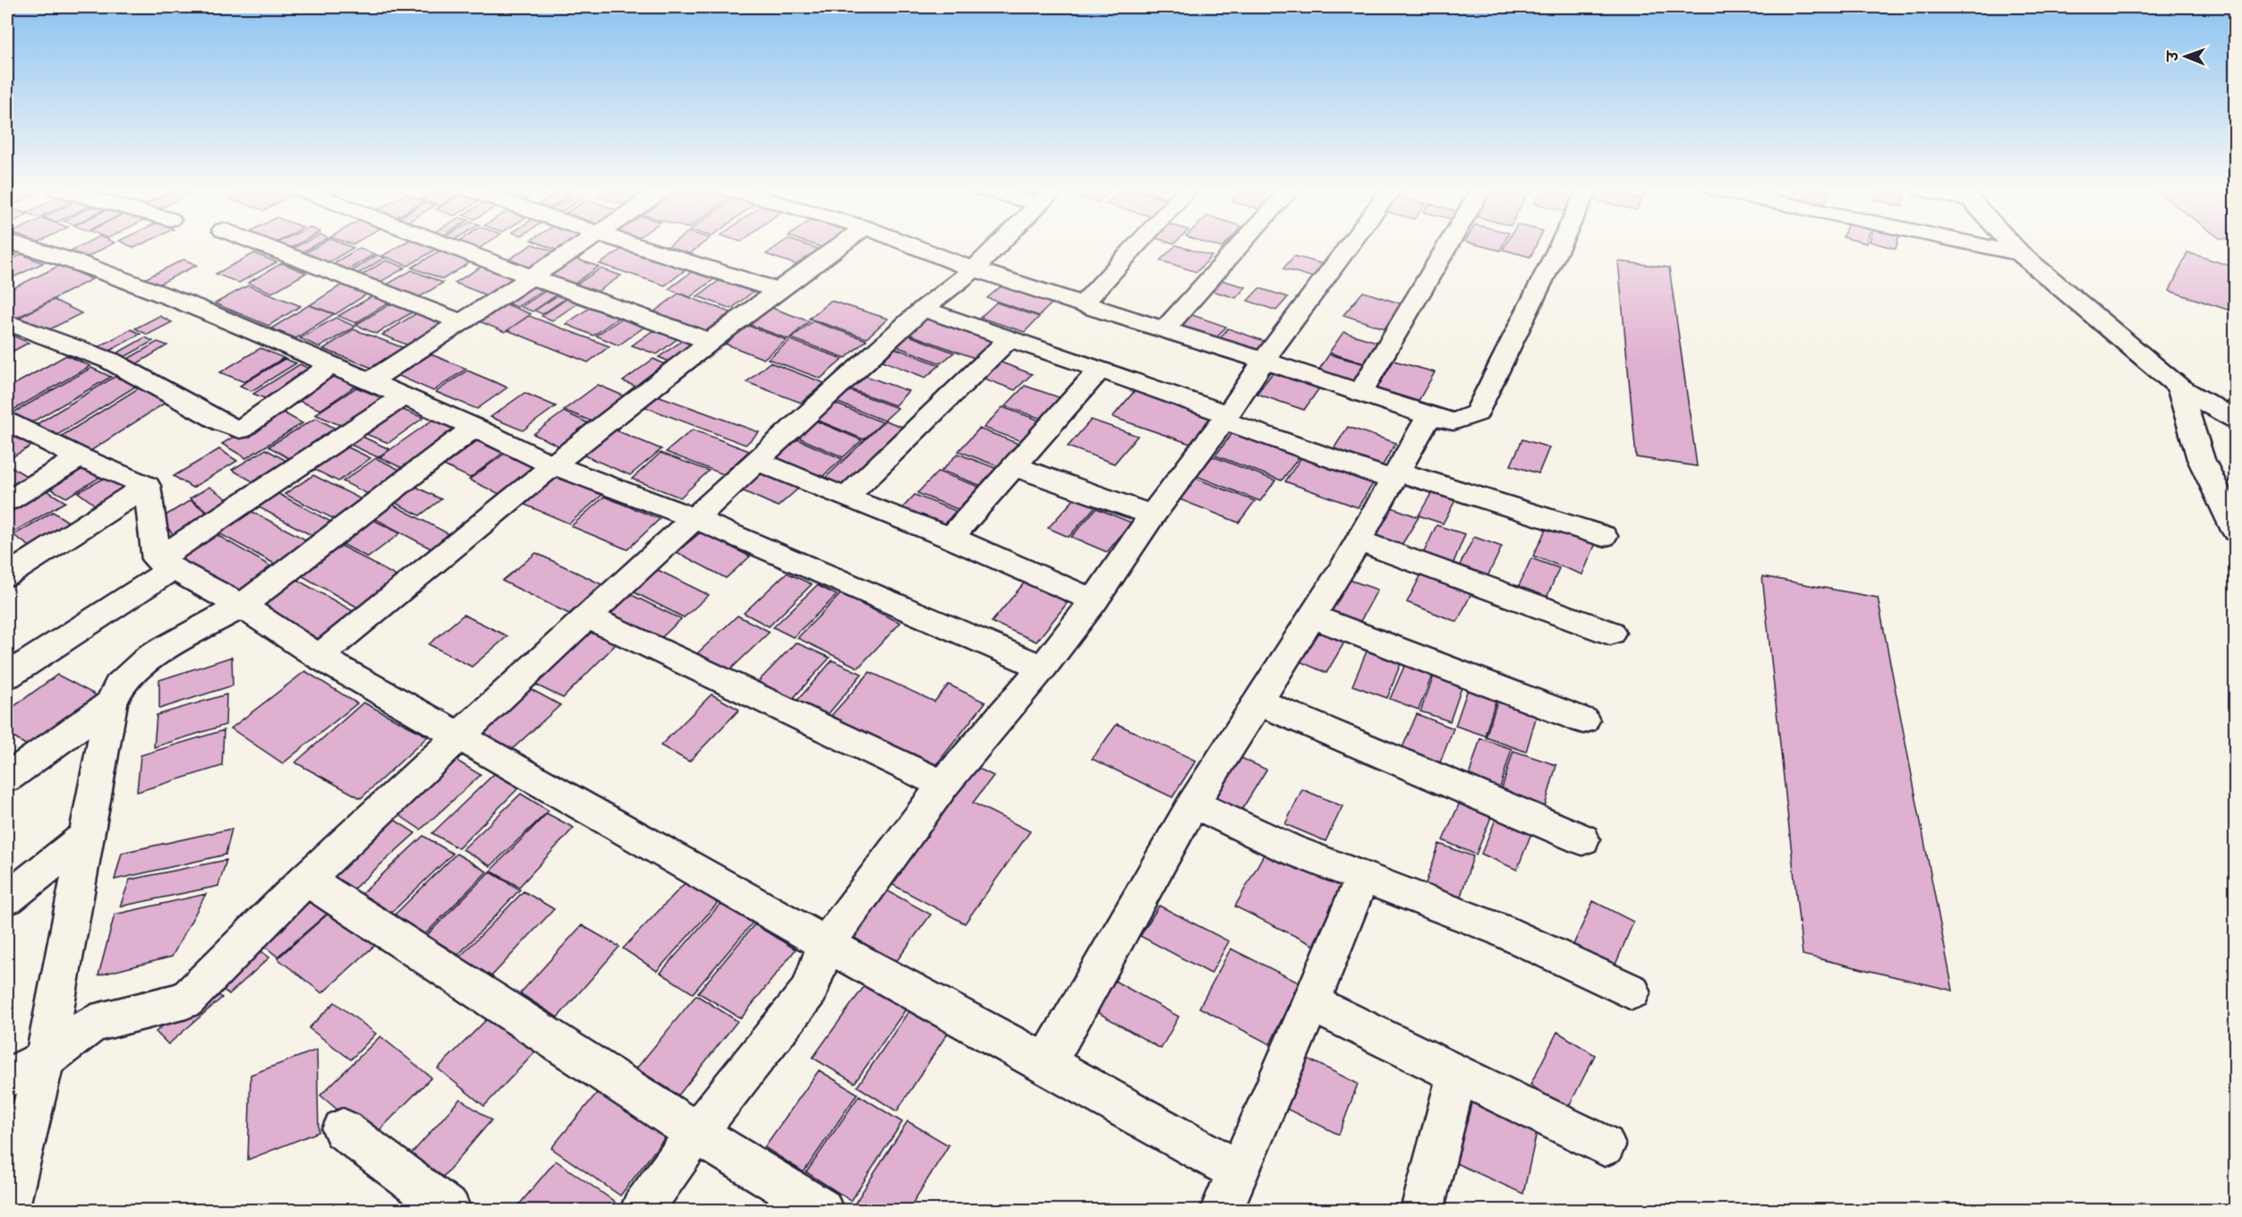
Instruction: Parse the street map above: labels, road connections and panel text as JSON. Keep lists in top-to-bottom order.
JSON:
{
  "north": "left"
}
